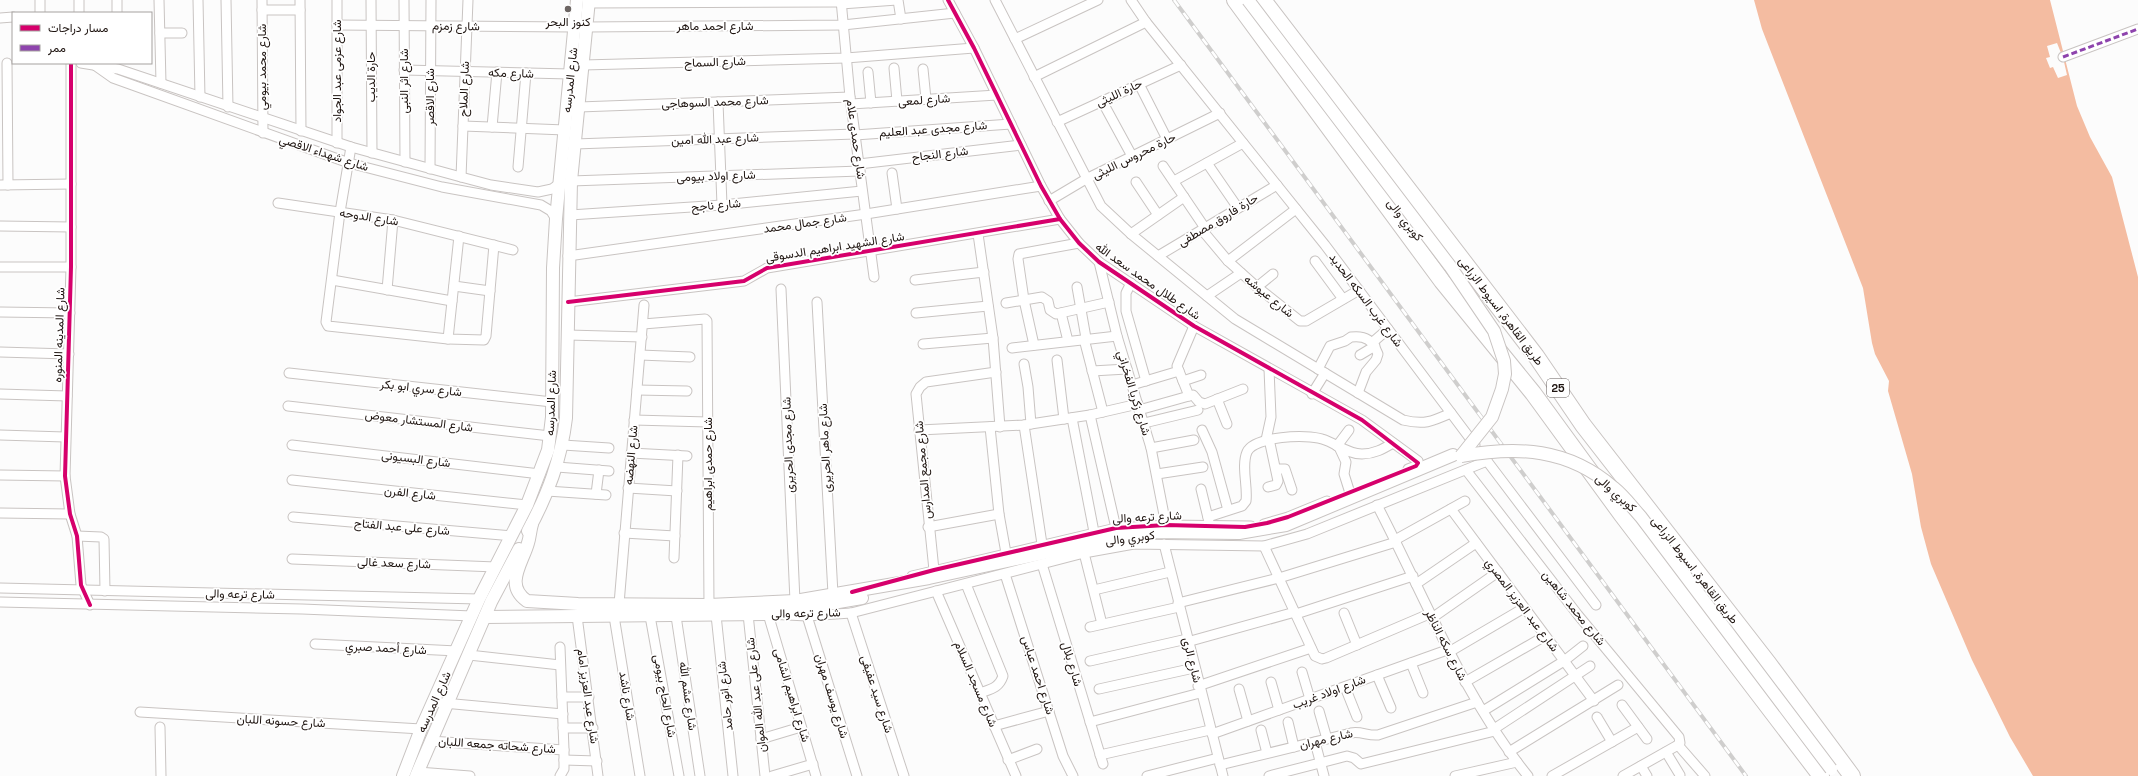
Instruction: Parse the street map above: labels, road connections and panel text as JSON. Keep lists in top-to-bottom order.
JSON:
{
  "streets": {
    "highway": ["طريق القاهرة, اسيوط الزراعى", "25"],
    "main road": ["شارع المدرسه", "كوبري والى", "شارع ترعه والى"],
    "street": [
      "شارع زمزم",
      "شارع احمد ماهر",
      "شارع السماح",
      "شارع محمد بيومي",
      "شارع عزمى عبد الجواد",
      "شارع مكه",
      "حارة الديب",
      "شارع اثر النبى",
      "شارع الملاح",
      "حارة الليثى",
      "شارع الاقصر",
      "شارع لمعى",
      "شارع محمد السوهاجى",
      "شارع مجدى عبد العليم",
      "شارع عبد الله امين",
      "شارع حمدى علام",
      "شارع شهداء الاقصي",
      "شارع النجاح",
      "حارة محروس الليثى",
      "شارع اولاد بيومى",
      "شارع ناجح",
      "شارع الدوحه",
      "حارة فاروق مصطفى",
      "شارع جمال محمد",
      "شارع الشهيد ابراهيم الدسوقى",
      "شارع طلال محمد سعد الله",
      "شارع عيوشه",
      "شارع غرب السكه الحديد",
      "شارع المدينه المنوره",
      "شارع سري ابو بكر",
      "شارع زكريا الفخراني",
      "شارع المستشار معوض",
      "شارع مجدى الحريرى",
      "شارع ماهر الحريرى",
      "شارع النهضه",
      "شارع البسيونى",
      "شارع حمدى ابراهيم",
      "شارع مجمع المدارس",
      "شارع الفرن",
      "شارع على عبد الفتاح",
      "شارع سعد غالى",
      "شارع عبد العزيز المصري",
      "شارع محمد شاهين",
      "شارع سكه الناظر",
      "شارع أحمد صبري",
      "شارع الرى",
      "شارع بلال",
      "شارع احمد عباس",
      "شارع مسجد السلام",
      "شارع اولاد غريب",
      "شارع سيد عفيفى",
      "شارع على عبد الله الموان",
      "شارع ابراهيم الشامى",
      "شارع عبد العزيز امام",
      "شارع ناشد",
      "شارع الحاج بيومى",
      "شارع عشم الله",
      "شارع انور حامد",
      "شارع يوسف مهران",
      "شارع حسونه اللبان",
      "شارع مهران",
      "شارع شحاته جمعه اللبان"
    ]
  },
  "crossings": [
    ["شارع زمزم", "شارع احمد ماهر"],
    ["شارع زمزم", "شارع عزمى عبد الجواد"],
    ["شارع زمزم", "حارة الديب"],
    ["شارع زمزم", "شارع المدرسه"],
    ["شارع زمزم", "شارع اثر النبى"],
    ["شارع زمزم", "شارع الملاح"],
    ["شارع زمزم", "شارع الاقصر"],
    ["شارع احمد ماهر", "شارع المدرسه"],
    ["شارع احمد ماهر", "شارع حمدى علام"],
    ["شارع احمد ماهر", "شارع طلال محمد سعد الله"],
    ["شارع السماح", "شارع المدرسه"],
    ["شارع السماح", "شارع حمدى علام"],
    ["شارع السماح", "شارع طلال محمد سعد الله"],
    ["شارع محمد بيومي", "شارع شهداء الاقصي"],
    ["شارع عزمى عبد الجواد", "شارع شهداء الاقصي"],
    ["شارع مكه", "شارع المدرسه"],
    ["شارع مكه", "شارع اثر النبى"],
    ["شارع مكه", "شارع الملاح"],
    ["شارع مكه", "شارع الاقصر"],
    ["حارة الديب", "شارع شهداء الاقصي"],
    ["شارع المدرسه", "شارع محمد السوهاجى"],
    ["شارع المدرسه", "شارع عبد الله امين"],
    ["شارع المدرسه", "شارع شهداء الاقصي"],
    ["شارع المدرسه", "شارع اولاد بيومى"],
    ["شارع المدرسه", "شارع ناجح"],
    ["شارع المدرسه", "شارع جمال محمد"],
    ["شارع المدرسه", "شارع الشهيد ابراهيم الدسوقى"],
    ["شارع المدرسه", "شارع سري ابو بكر"],
    ["شارع المدرسه", "شارع المستشار معوض"],
    ["شارع المدرسه", "شارع البسيونى"],
    ["شارع المدرسه", "شارع الفرن"],
    ["شارع المدرسه", "شارع ترعه والى"],
    ["شارع المدرسه", "شارع على عبد الفتاح"],
    ["شارع المدرسه", "شارع سعد غالى"],
    ["شارع المدرسه", "شارع أحمد صبري"],
    ["شارع المدرسه", "شارع حسونه اللبان"],
    ["شارع المدرسه", "شارع شحاته جمعه اللبان"],
    ["شارع اثر النبى", "شارع شهداء الاقصي"],
    ["شارع الملاح", "شارع شهداء الاقصي"],
    ["حارة الليثى", "شارع طلال محمد سعد الله"],
    ["حارة الليثى", "شارع غرب السكه الحديد"],
    ["شارع الاقصر", "شارع شهداء الاقصي"],
    ["شارع لمعى", "شارع محمد السوهاجى"],
    ["شارع لمعى", "شارع حمدى علام"],
    ["شارع لمعى", "شارع طلال محمد سعد الله"],
    ["شارع محمد السوهاجى", "شارع حمدى علام"],
    ["شارع مجدى عبد العليم", "شارع عبد الله امين"],
    ["شارع مجدى عبد العليم", "شارع حمدى علام"],
    ["شارع مجدى عبد العليم", "شارع طلال محمد سعد الله"],
    ["شارع عبد الله امين", "شارع حمدى علام"],
    ["شارع حمدى علام", "شارع النجاح"],
    ["شارع حمدى علام", "شارع اولاد بيومى"],
    ["شارع حمدى علام", "شارع ناجح"],
    ["شارع حمدى علام", "شارع جمال محمد"],
    ["شارع حمدى علام", "شارع الشهيد ابراهيم الدسوقى"],
    ["شارع شهداء الاقصي", "شارع اولاد بيومى"],
    ["شارع النجاح", "شارع اولاد بيومى"],
    ["شارع النجاح", "شارع طلال محمد سعد الله"],
    ["حارة محروس الليثى", "شارع طلال محمد سعد الله"],
    ["حارة محروس الليثى", "شارع غرب السكه الحديد"],
    ["حارة فاروق مصطفى", "شارع طلال محمد سعد الله"],
    ["حارة فاروق مصطفى", "شارع عيوشه"],
    ["حارة فاروق مصطفى", "شارع غرب السكه الحديد"],
    ["كوبري والى", "طريق القاهرة, اسيوط الزراعى"],
    ["كوبري والى", "شارع ترعه والى"],
    ["كوبري والى", "شارع ابراهيم الشامى"],
    ["شارع جمال محمد", "شارع طلال محمد سعد الله"],
    ["شارع الشهيد ابراهيم الدسوقى", "شارع طلال محمد سعد الله"],
    ["شارع طلال محمد سعد الله", "شارع عيوشه"],
    ["شارع طلال محمد سعد الله", "شارع غرب السكه الحديد"],
    ["شارع طلال محمد سعد الله", "شارع زكريا الفخراني"],
    ["شارع طلال محمد سعد الله", "شارع ترعه والى"],
    ["شارع عيوشه", "شارع غرب السكه الحديد"],
    ["شارع غرب السكه الحديد", "شارع ترعه والى"],
    ["شارع المدينه المنوره", "شارع ترعه والى"],
    ["شارع زكريا الفخراني", "شارع ترعه والى"],
    ["شارع مجدى الحريرى", "شارع ترعه والى"],
    ["شارع ماهر الحريرى", "شارع ترعه والى"],
    ["شارع النهضه", "شارع حمدى ابراهيم"],
    ["شارع النهضه", "شارع ترعه والى"],
    ["شارع حمدى ابراهيم", "شارع ترعه والى"],
    ["شارع مجمع المدارس", "شارع ترعه والى"],
    ["شارع ترعه والى", "شارع محمد شاهين"],
    ["شارع ترعه والى", "شارع سكه الناظر"],
    ["شارع ترعه والى", "شارع الرى"],
    ["شارع ترعه والى", "شارع بلال"],
    ["شارع ترعه والى", "شارع احمد عباس"],
    ["شارع ترعه والى", "شارع مسجد السلام"],
    ["شارع ترعه والى", "شارع سيد عفيفى"],
    ["شارع ترعه والى", "شارع على عبد الله الموان"],
    ["شارع ترعه والى", "شارع ابراهيم الشامى"],
    ["شارع ترعه والى", "شارع عبد العزيز امام"],
    ["شارع ترعه والى", "شارع ناشد"],
    ["شارع ترعه والى", "شارع الحاج بيومى"],
    ["شارع ترعه والى", "شارع عشم الله"],
    ["شارع ترعه والى", "شارع انور حامد"],
    ["شارع ترعه والى", "شارع يوسف مهران"],
    ["شارع عبد العزيز المصري", "شارع اولاد غريب"],
    ["شارع سكه الناظر", "شارع اولاد غريب"],
    ["شارع سكه الناظر", "شارع مهران"],
    ["شارع الرى", "شارع اولاد غريب"],
    ["شارع الرى", "شارع مهران"],
    ["شارع بلال", "شارع اولاد غريب"]
  ],
  "places": ["كنوز البحر"],
  "legend": ["مسار دراجات", "ممر"]
}
